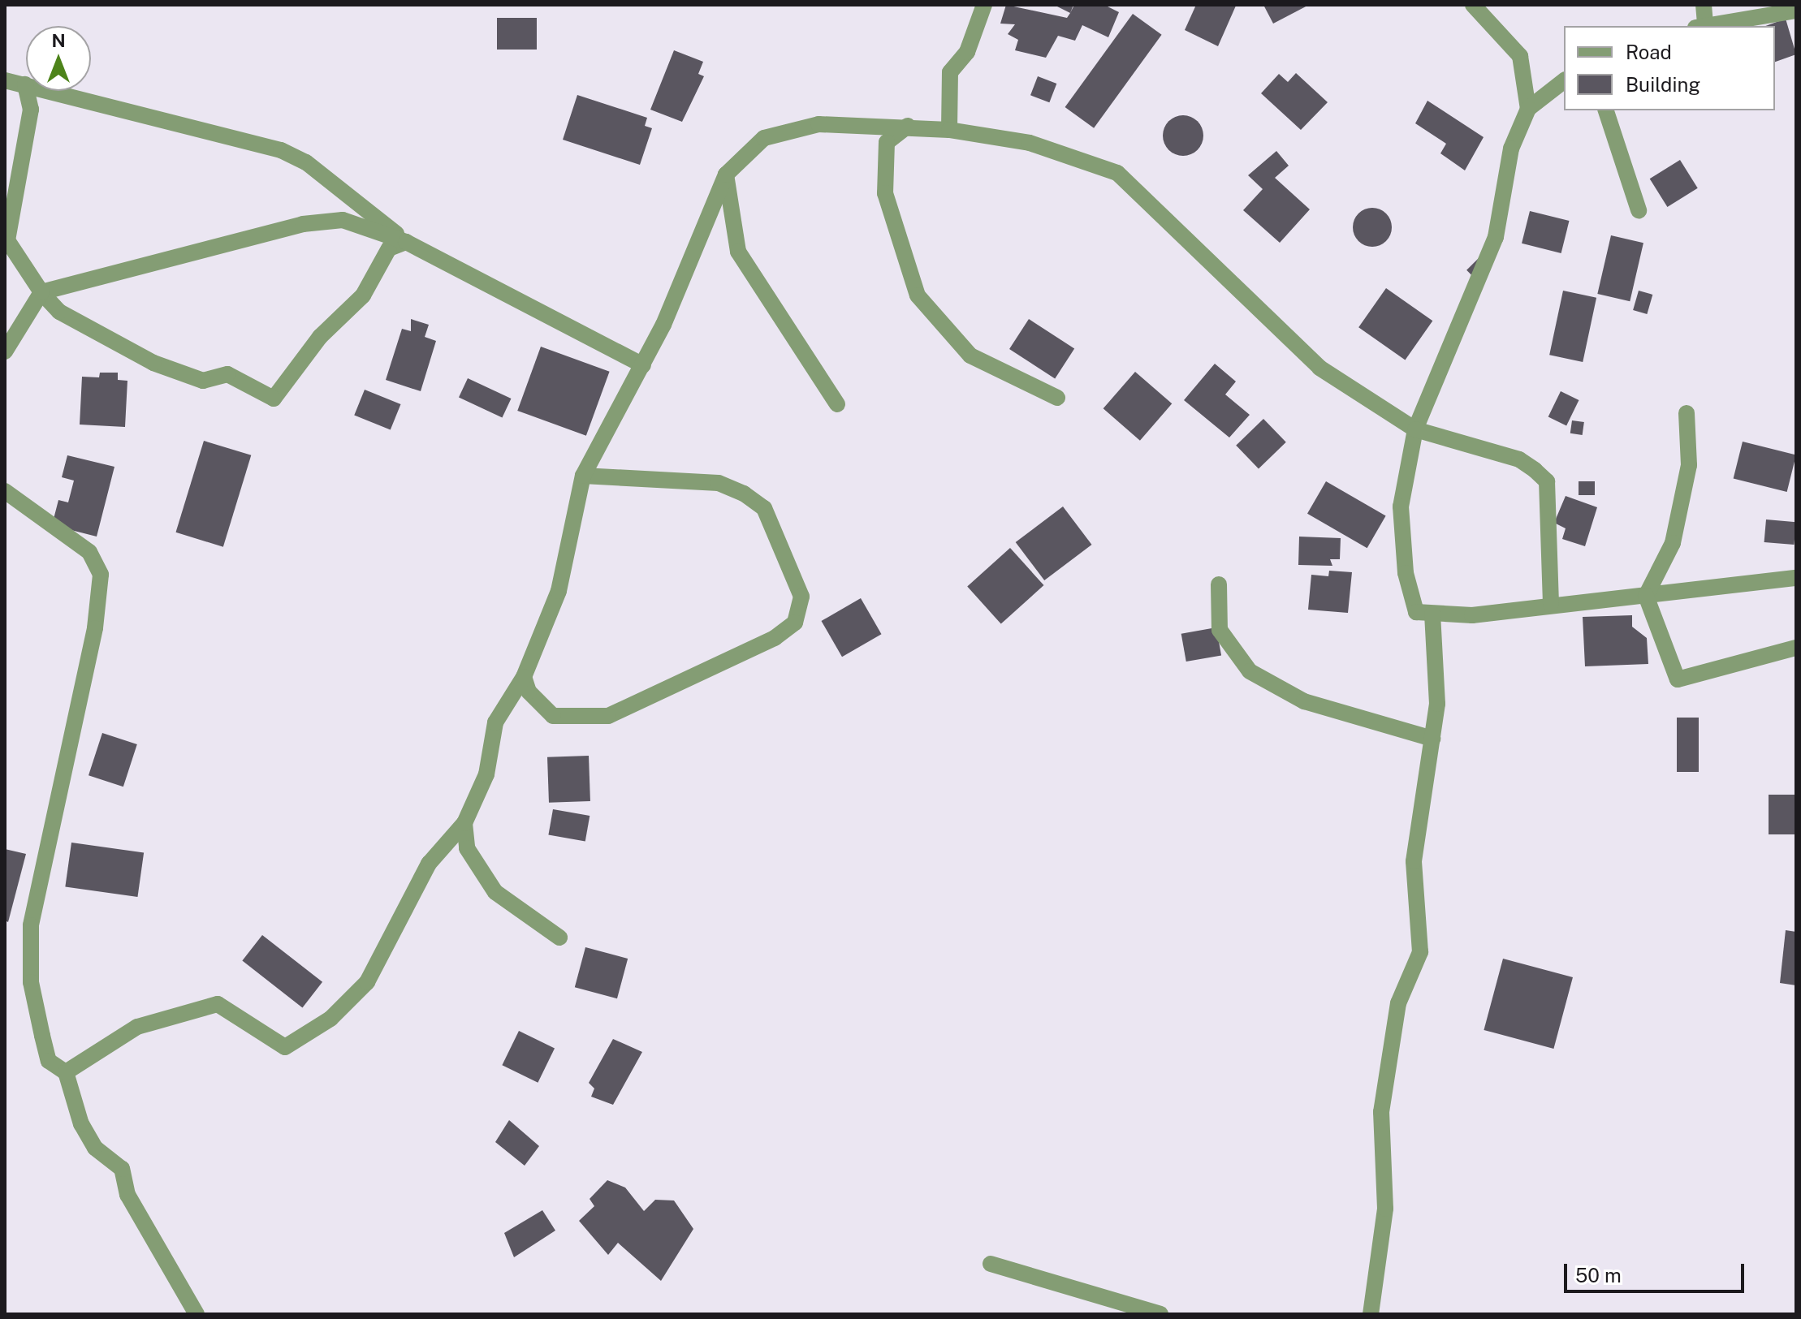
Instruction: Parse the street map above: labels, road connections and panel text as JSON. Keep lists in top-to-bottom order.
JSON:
{
  "legend": ["Road", "Building"],
  "scale_bar": "50 m",
  "north": "top"
}
